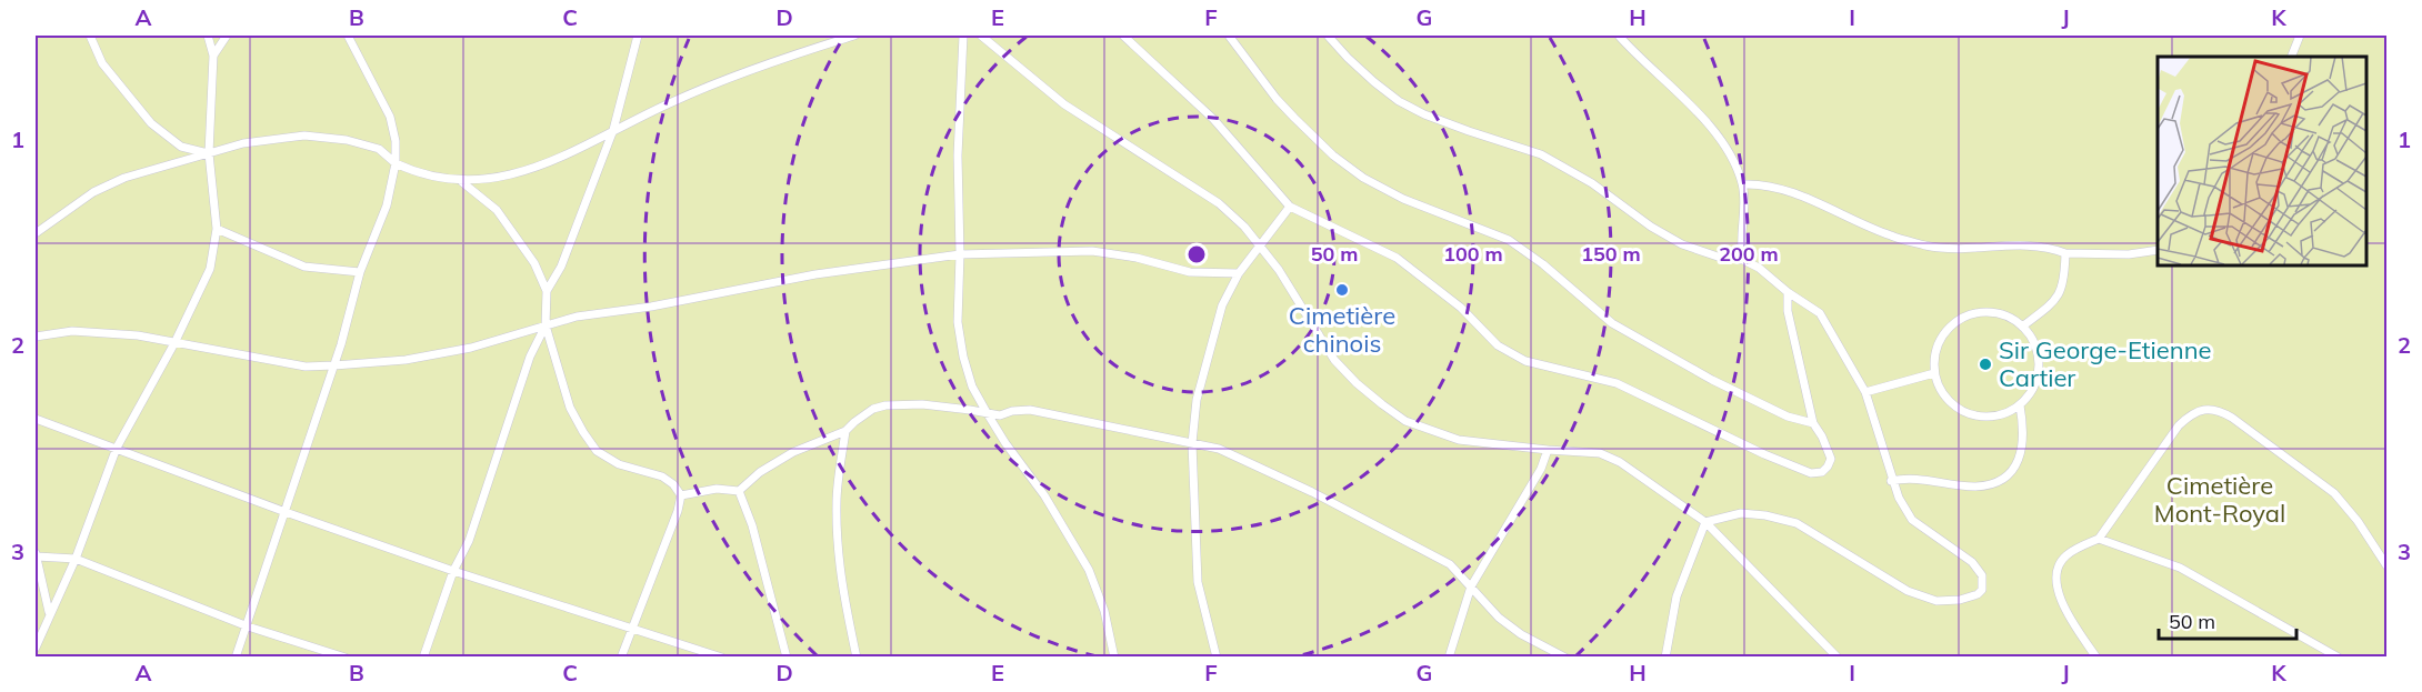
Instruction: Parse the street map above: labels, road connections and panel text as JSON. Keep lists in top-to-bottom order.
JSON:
{
  "parks": ["Cimetière Mont-Royal"],
  "places": ["Cimetière chinois", "Sir George-Etienne Cartier"],
  "scale_bar": "50 m",
  "grid": {
    "columns": [
      "A",
      "B",
      "C",
      "D",
      "E",
      "F",
      "G",
      "H",
      "I",
      "J",
      "K"
    ],
    "rows": ["1", "2", "3"]
  },
  "rings": [
    "50 m",
    "100 m",
    "150 m",
    "200 m"
  ]
}
